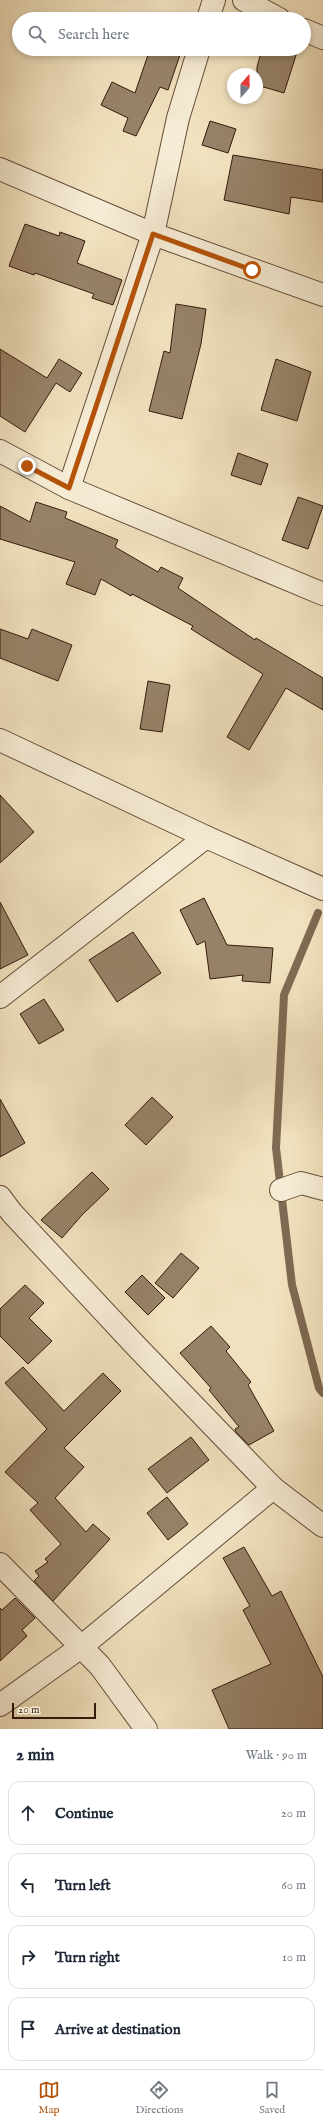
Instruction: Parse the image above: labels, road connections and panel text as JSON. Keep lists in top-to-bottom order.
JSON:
{
  "scale_bar": "20 m",
  "north": "top",
  "page": {
    "search": "Search here",
    "scale": "20 m",
    "heading": ["2 min", "Walk · 90 m"],
    "list": [
      ["Continue", "20 m"],
      ["Turn left", "60 m"],
      ["Turn right", "10 m"],
      "Arrive at destination"
    ],
    "nav": ["Map", "Directions", "Saved"]
  }
}
